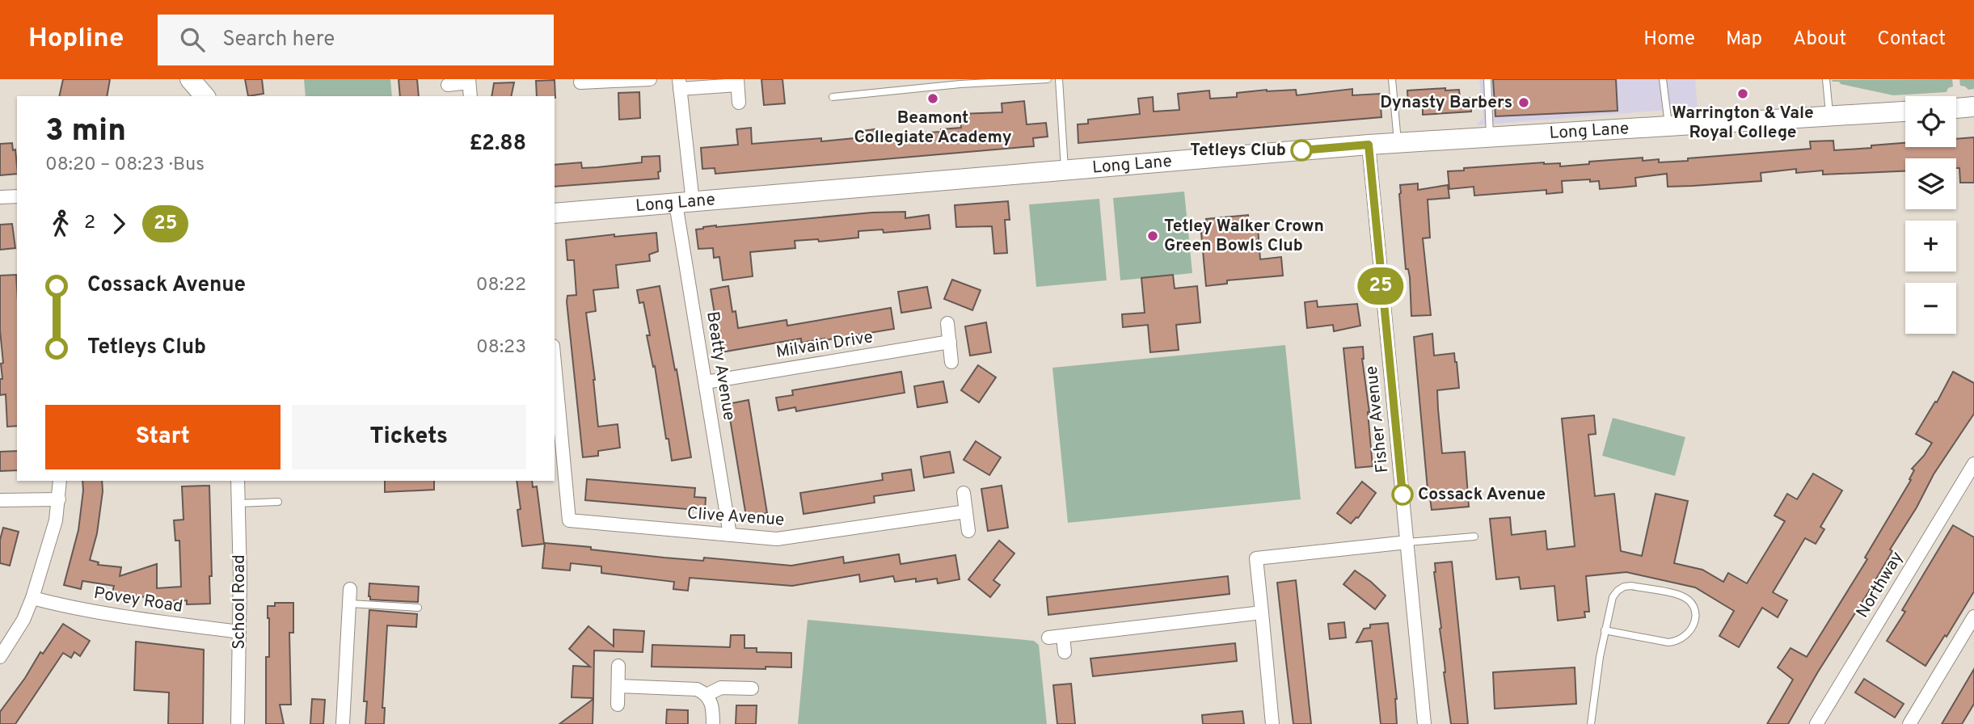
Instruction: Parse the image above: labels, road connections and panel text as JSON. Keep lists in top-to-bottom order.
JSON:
{
  "streets": {
    "main road": ["Long Lane"],
    "street": [
      "Milvain Drive",
      "Beatty Avenue",
      "Fisher Avenue",
      "Clive Avenue",
      "Northway",
      "Povey Road",
      "School Road"
    ]
  },
  "crossings": [
    ["Long Lane", "Beatty Avenue"],
    ["Long Lane", "Fisher Avenue"],
    ["Milvain Drive", "Beatty Avenue"],
    ["Beatty Avenue", "Clive Avenue"],
    ["Povey Road", "School Road"]
  ],
  "places": [
    "Warrington & Vale Royal College",
    "Beamont Collegiate Academy",
    "Dynasty Barbers",
    "Tetleys Club",
    "Tetley Walker Crown Green Bowls Club",
    "Cossack Avenue"
  ],
  "lines": ["bus line 25"],
  "page": {
    "header": "Hopline",
    "search": "Search here",
    "nav": [
      "Home",
      "Map",
      "About",
      "Contact"
    ],
    "on_map": "25",
    "map_buttons": ["+", "−"],
    "heading": ["3 min", "08:20 – 08:23 · Bus", "£2.88"],
    "legs": ["2", "25"],
    "list": [
      {
        "name": "Cossack Avenue",
        "value": "08:22"
      },
      {
        "name": "Tetleys Club",
        "value": "08:23"
      }
    ],
    "buttons": ["Start", "Tickets"]
  }
}
